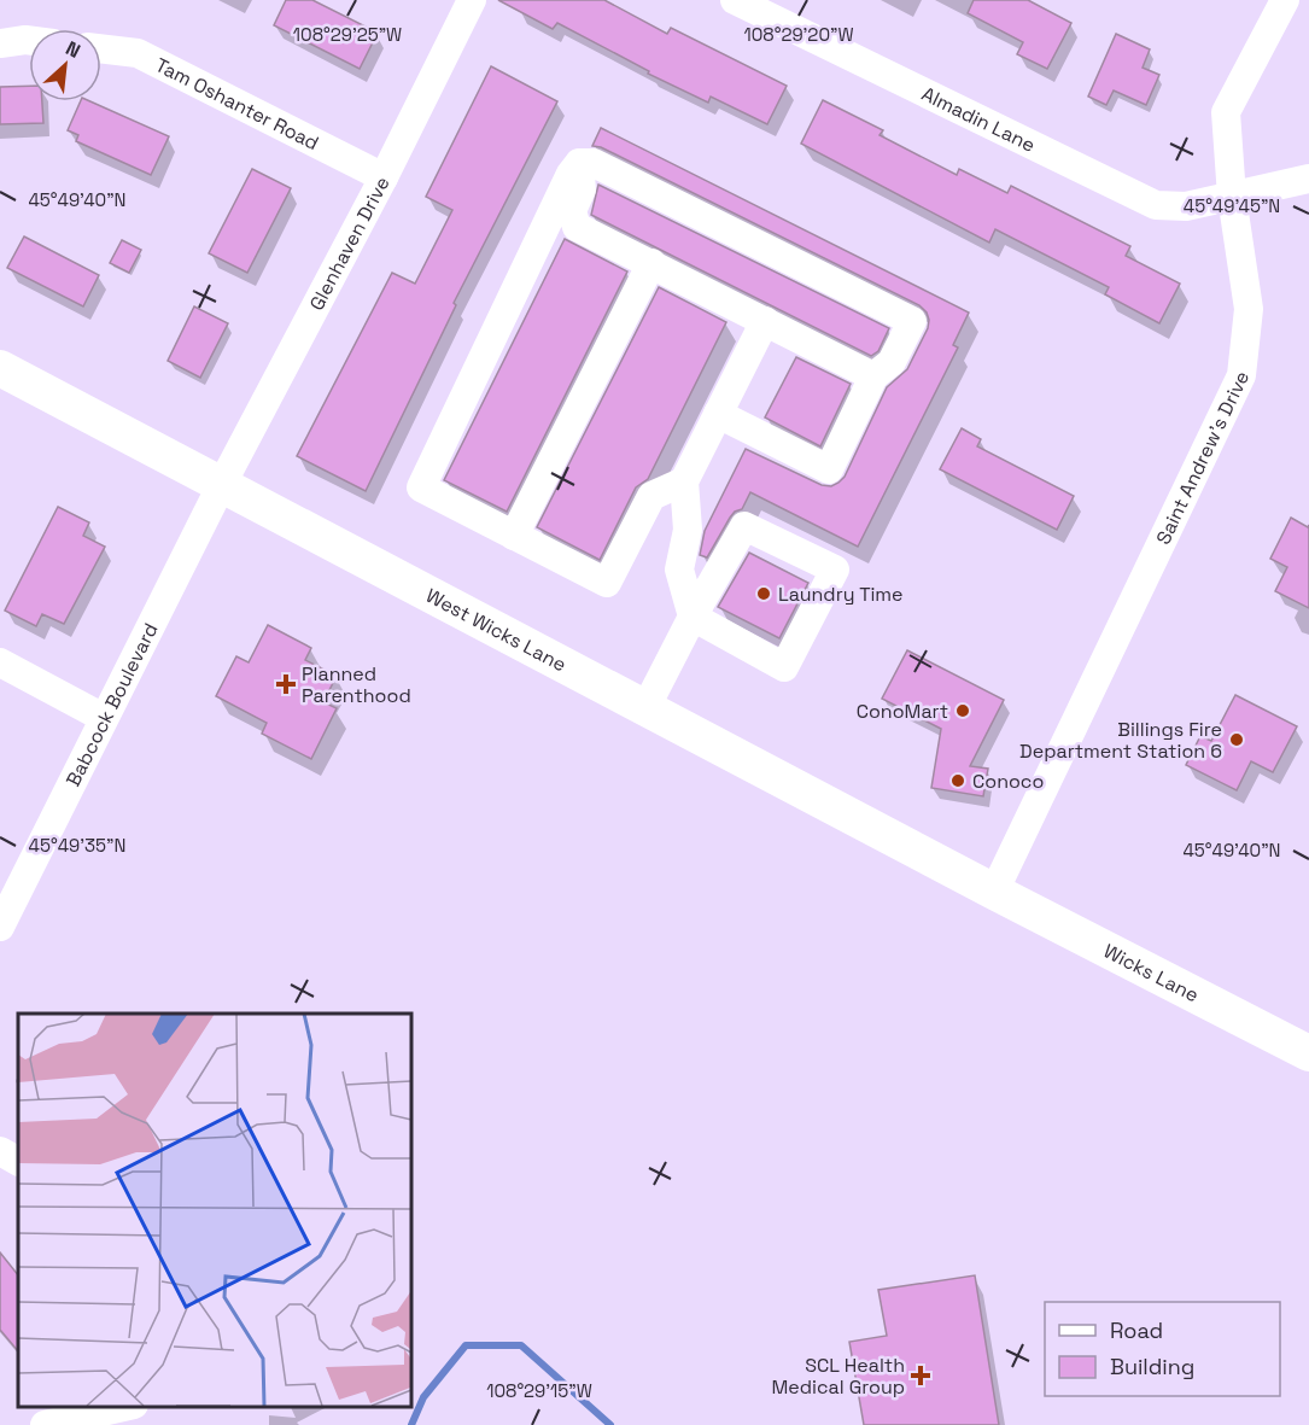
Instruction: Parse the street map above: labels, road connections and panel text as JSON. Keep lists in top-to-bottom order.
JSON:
{
  "streets": {
    "main road": ["West Wicks Lane", "Wicks Lane"],
    "street": [
      "Tam Oshanter Road",
      "Almadin Lane",
      "Glenhaven Drive",
      "Saint Andrew's Drive",
      "Babcock Boulevard"
    ]
  },
  "crossings": [
    ["Tam Oshanter Road", "Glenhaven Drive"],
    ["Almadin Lane", "Saint Andrew's Drive"],
    ["Glenhaven Drive", "West Wicks Lane"],
    ["Glenhaven Drive", "Babcock Boulevard"],
    ["Saint Andrew's Drive", "West Wicks Lane"],
    ["Saint Andrew's Drive", "Wicks Lane"],
    ["West Wicks Lane", "Babcock Boulevard"],
    ["West Wicks Lane", "Wicks Lane"]
  ],
  "places": {
    "other": [
      "Laundry Time",
      "ConoMart",
      "Billings Fire Department Station 6",
      "Conoco"
    ],
    "health": ["Planned Parenthood", "SCL Health Medical Group"]
  },
  "legend": ["Road", "Building"],
  "north": "top right",
  "coordinates": [
    "108°29'25\"W",
    "108°29'20\"W",
    "45°49'40\"N",
    "45°49'45\"N",
    "45°49'35\"N",
    "108°29'15\"W"
  ]
}
